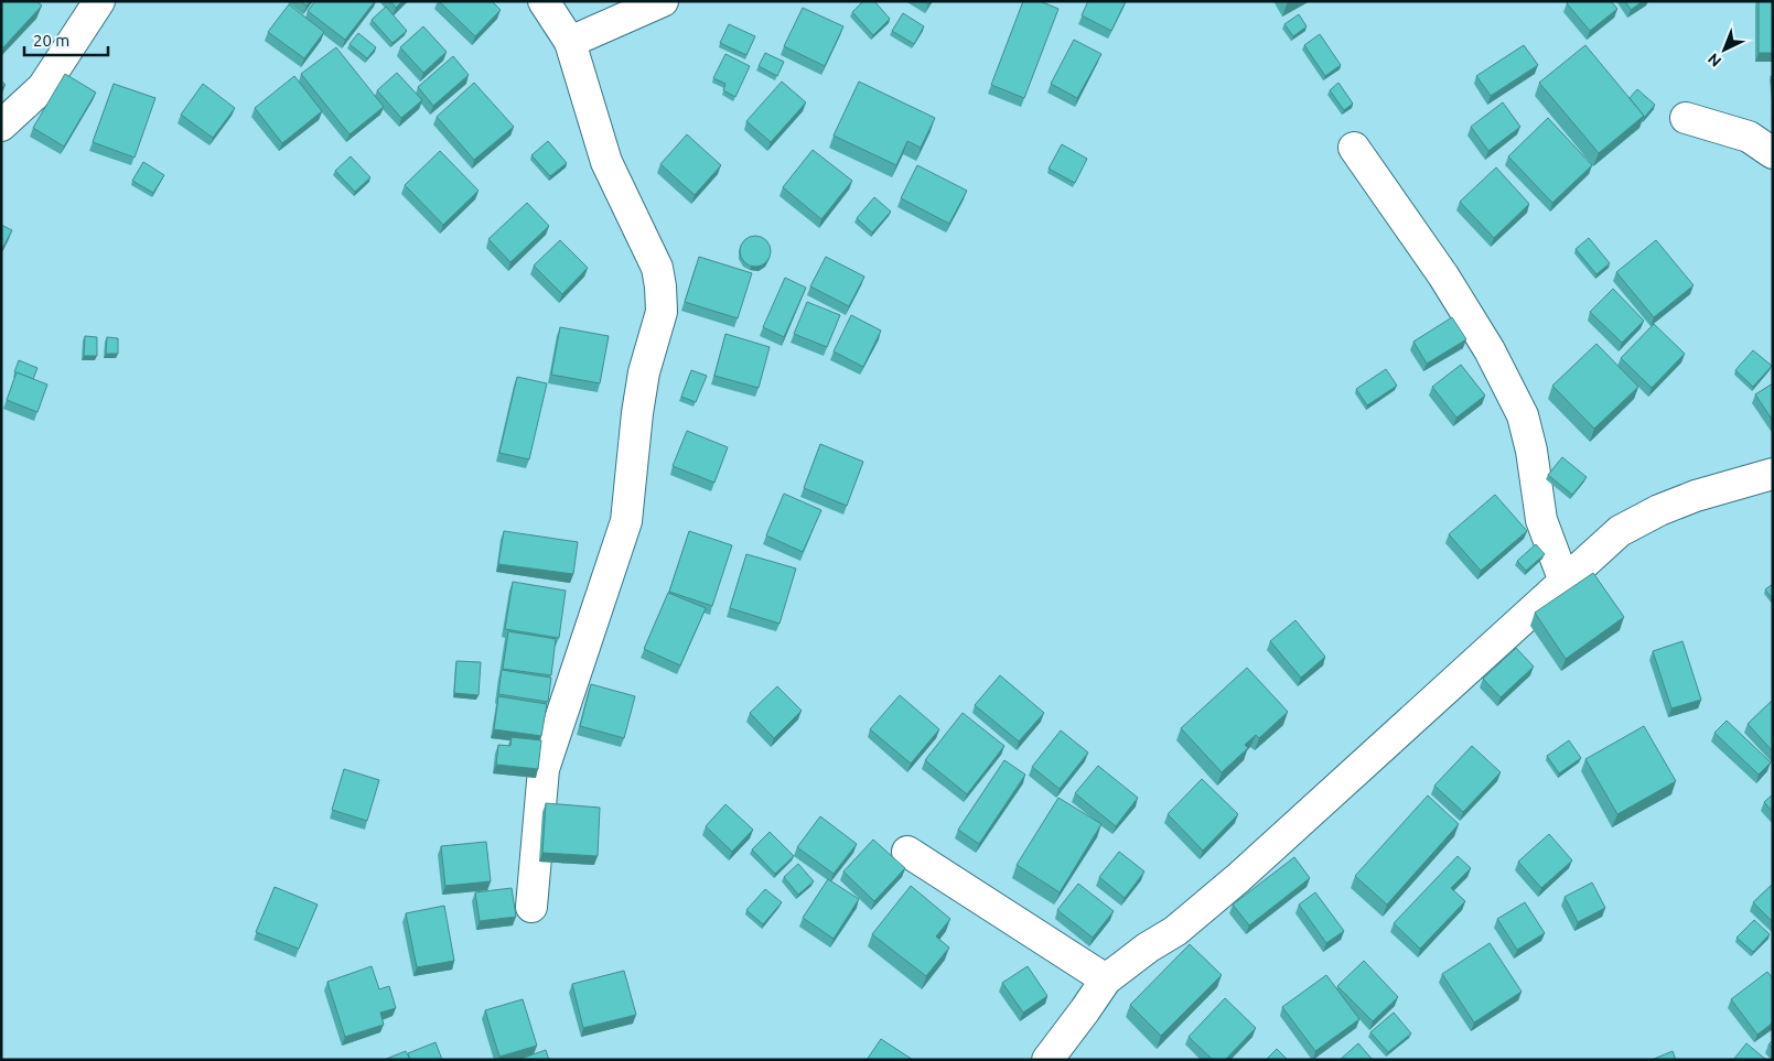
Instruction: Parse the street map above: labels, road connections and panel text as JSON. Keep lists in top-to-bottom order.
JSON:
{
  "scale_bar": "20 m",
  "north": "bottom left"
}
